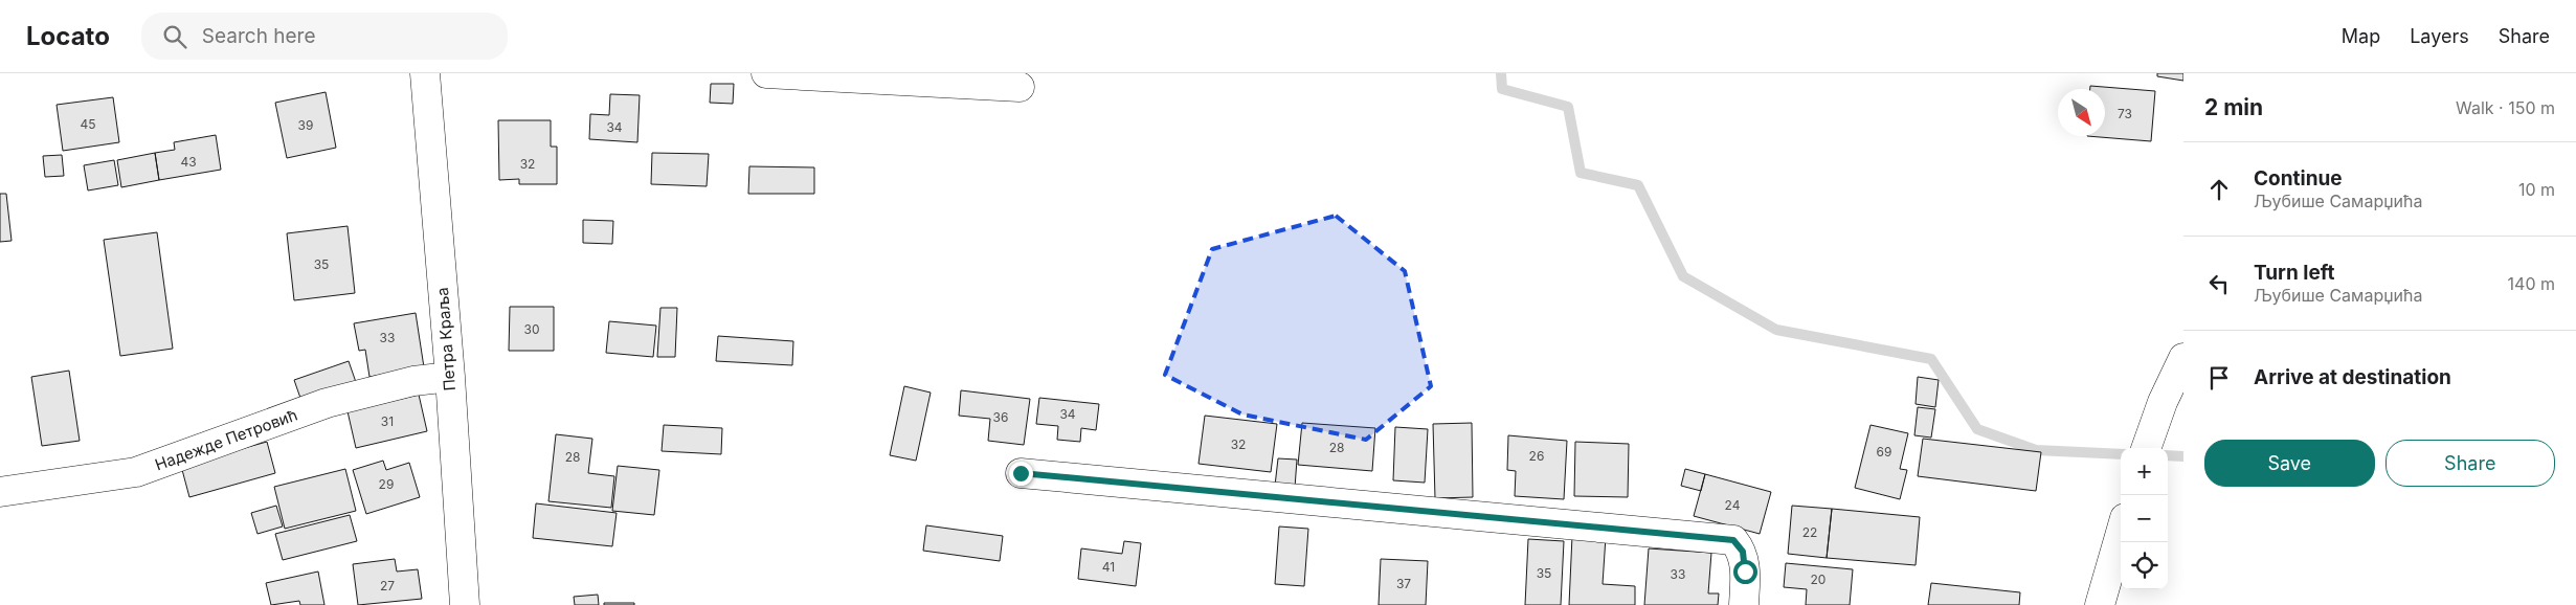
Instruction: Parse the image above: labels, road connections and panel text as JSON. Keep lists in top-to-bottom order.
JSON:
{
  "streets": {
    "street": ["Петра Краља", "Надежде Петровић"]
  },
  "crossings": [
    ["Петра Краља", "Надежде Петровић"]
  ],
  "house_numbers": [
    "73",
    "45",
    "39",
    "34",
    "43",
    "32",
    "35",
    "30",
    "33",
    "34",
    "36",
    "31",
    "32",
    "28",
    "69",
    "26",
    "28",
    "29",
    "24",
    "22",
    "41",
    "35",
    "33",
    "20",
    "37",
    "27"
  ],
  "north": "bottom right",
  "page": {
    "header": "Locato",
    "search": "Search here",
    "nav": ["Map", "Layers", "Share"],
    "heading": ["2 min", "Walk · 150 m"],
    "list": [
      ["Continue", "Љубише Самарџића", "10 m"],
      ["Turn left", "Љубише Самарџића", "140 m"],
      "Arrive at destination"
    ],
    "buttons": ["Save", "Share"],
    "map_buttons": ["+", "−"]
  }
}
